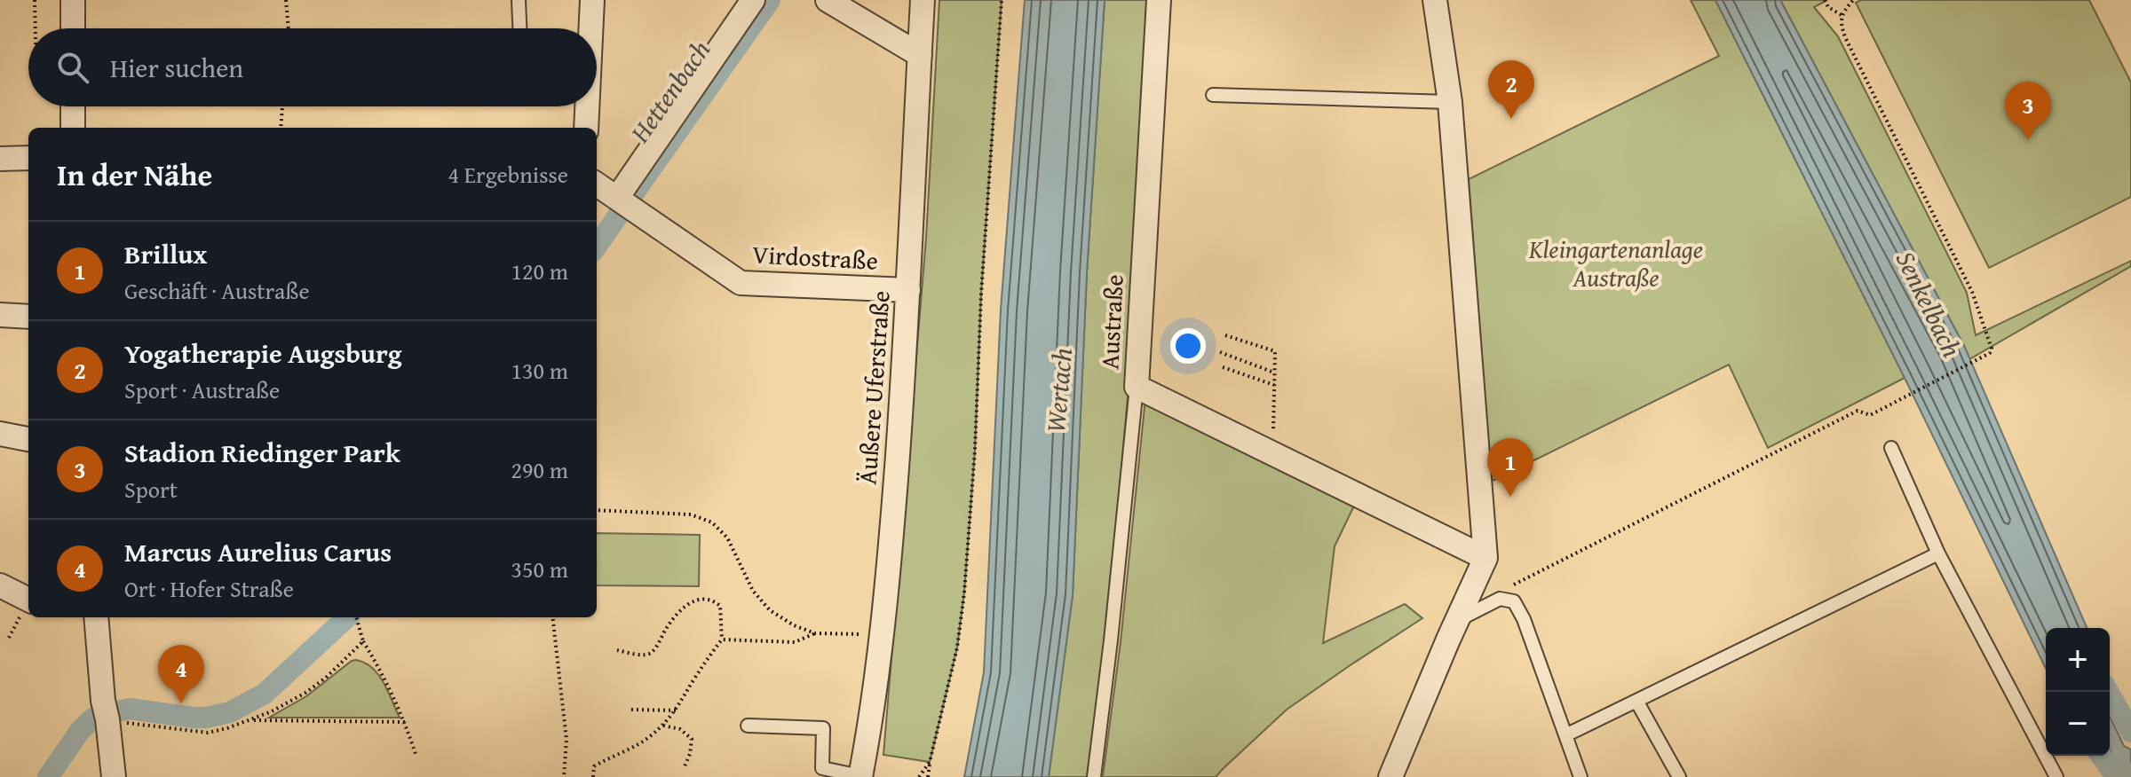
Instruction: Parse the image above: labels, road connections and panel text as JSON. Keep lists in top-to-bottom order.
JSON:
{
  "streets": {
    "street": ["Virdostraße", "Austraße", "Äußere Uferstraße"]
  },
  "crossings": [
    ["Virdostraße", "Äußere Uferstraße"]
  ],
  "water": ["Hettenbach", "Senkelbach", "Wertach"],
  "parks": ["Kleingartenanlage Austraße"],
  "page": {
    "search": "Hier suchen",
    "pins": [
      "2",
      "3",
      "1",
      "4"
    ],
    "heading": ["In der Nähe", "4 Ergebnisse"],
    "list": [
      {
        "mark": "1",
        "name": "Brillux",
        "note": "Geschäft · Austraße",
        "value": "120 m"
      },
      {
        "mark": "2",
        "name": "Yogatherapie Augsburg",
        "note": "Sport · Austraße",
        "value": "130 m"
      },
      {
        "mark": "3",
        "name": "Stadion Riedinger Park",
        "note": "Sport",
        "value": "290 m"
      },
      {
        "mark": "4",
        "name": "Marcus Aurelius Carus",
        "note": "Ort · Hofer Straße",
        "value": "350 m"
      }
    ],
    "map_buttons": ["+", "−"]
  }
}
